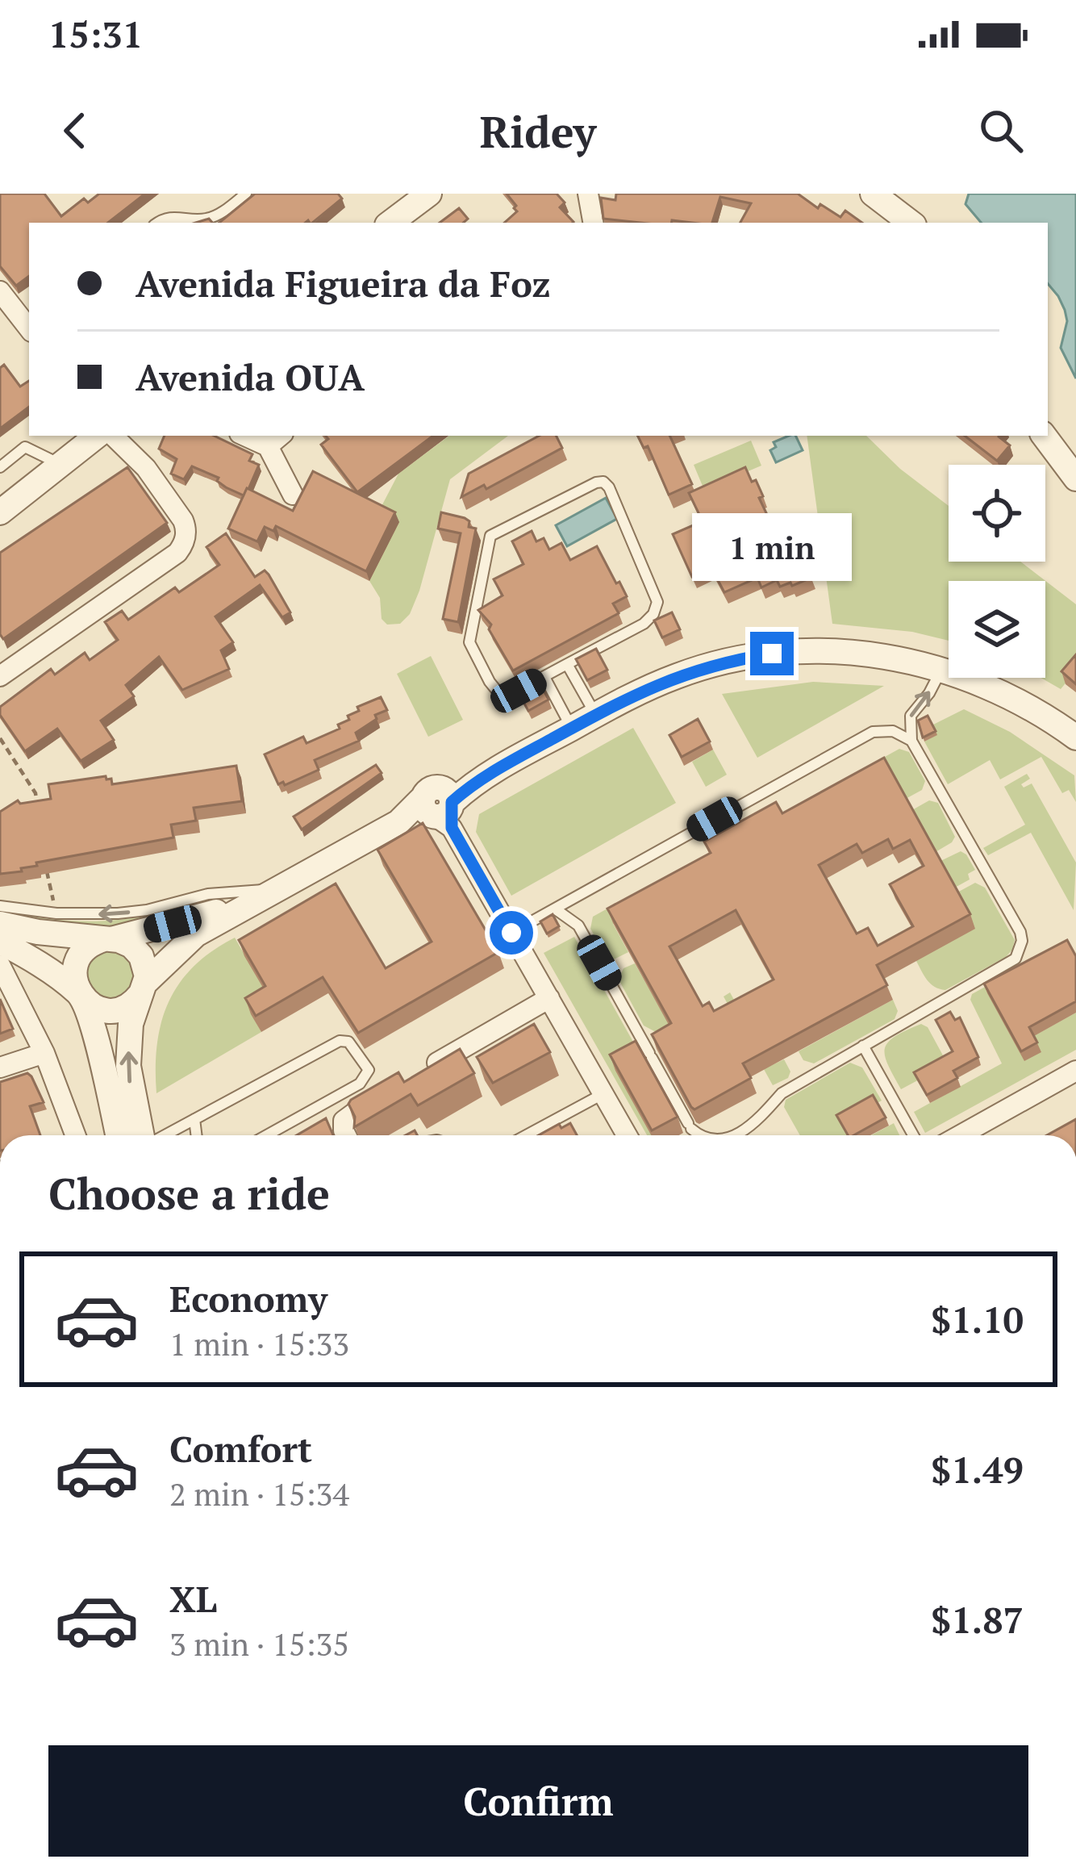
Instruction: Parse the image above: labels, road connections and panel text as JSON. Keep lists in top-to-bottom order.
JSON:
{
  "page": {
    "status": "15:31",
    "header": "Ridey",
    "banner": ["Avenida Figueira da Foz", "Avenida OUA"],
    "bubble": "1 min",
    "heading": "Choose a ride",
    "list": [
      {
        "name": "Economy",
        "note": "1 min · 15:33",
        "value": "$1.10"
      },
      {
        "name": "Comfort",
        "note": "2 min · 15:34",
        "value": "$1.49"
      },
      {
        "name": "XL",
        "note": "3 min · 15:35",
        "value": "$1.87"
      }
    ],
    "buttons": "Confirm"
  }
}
